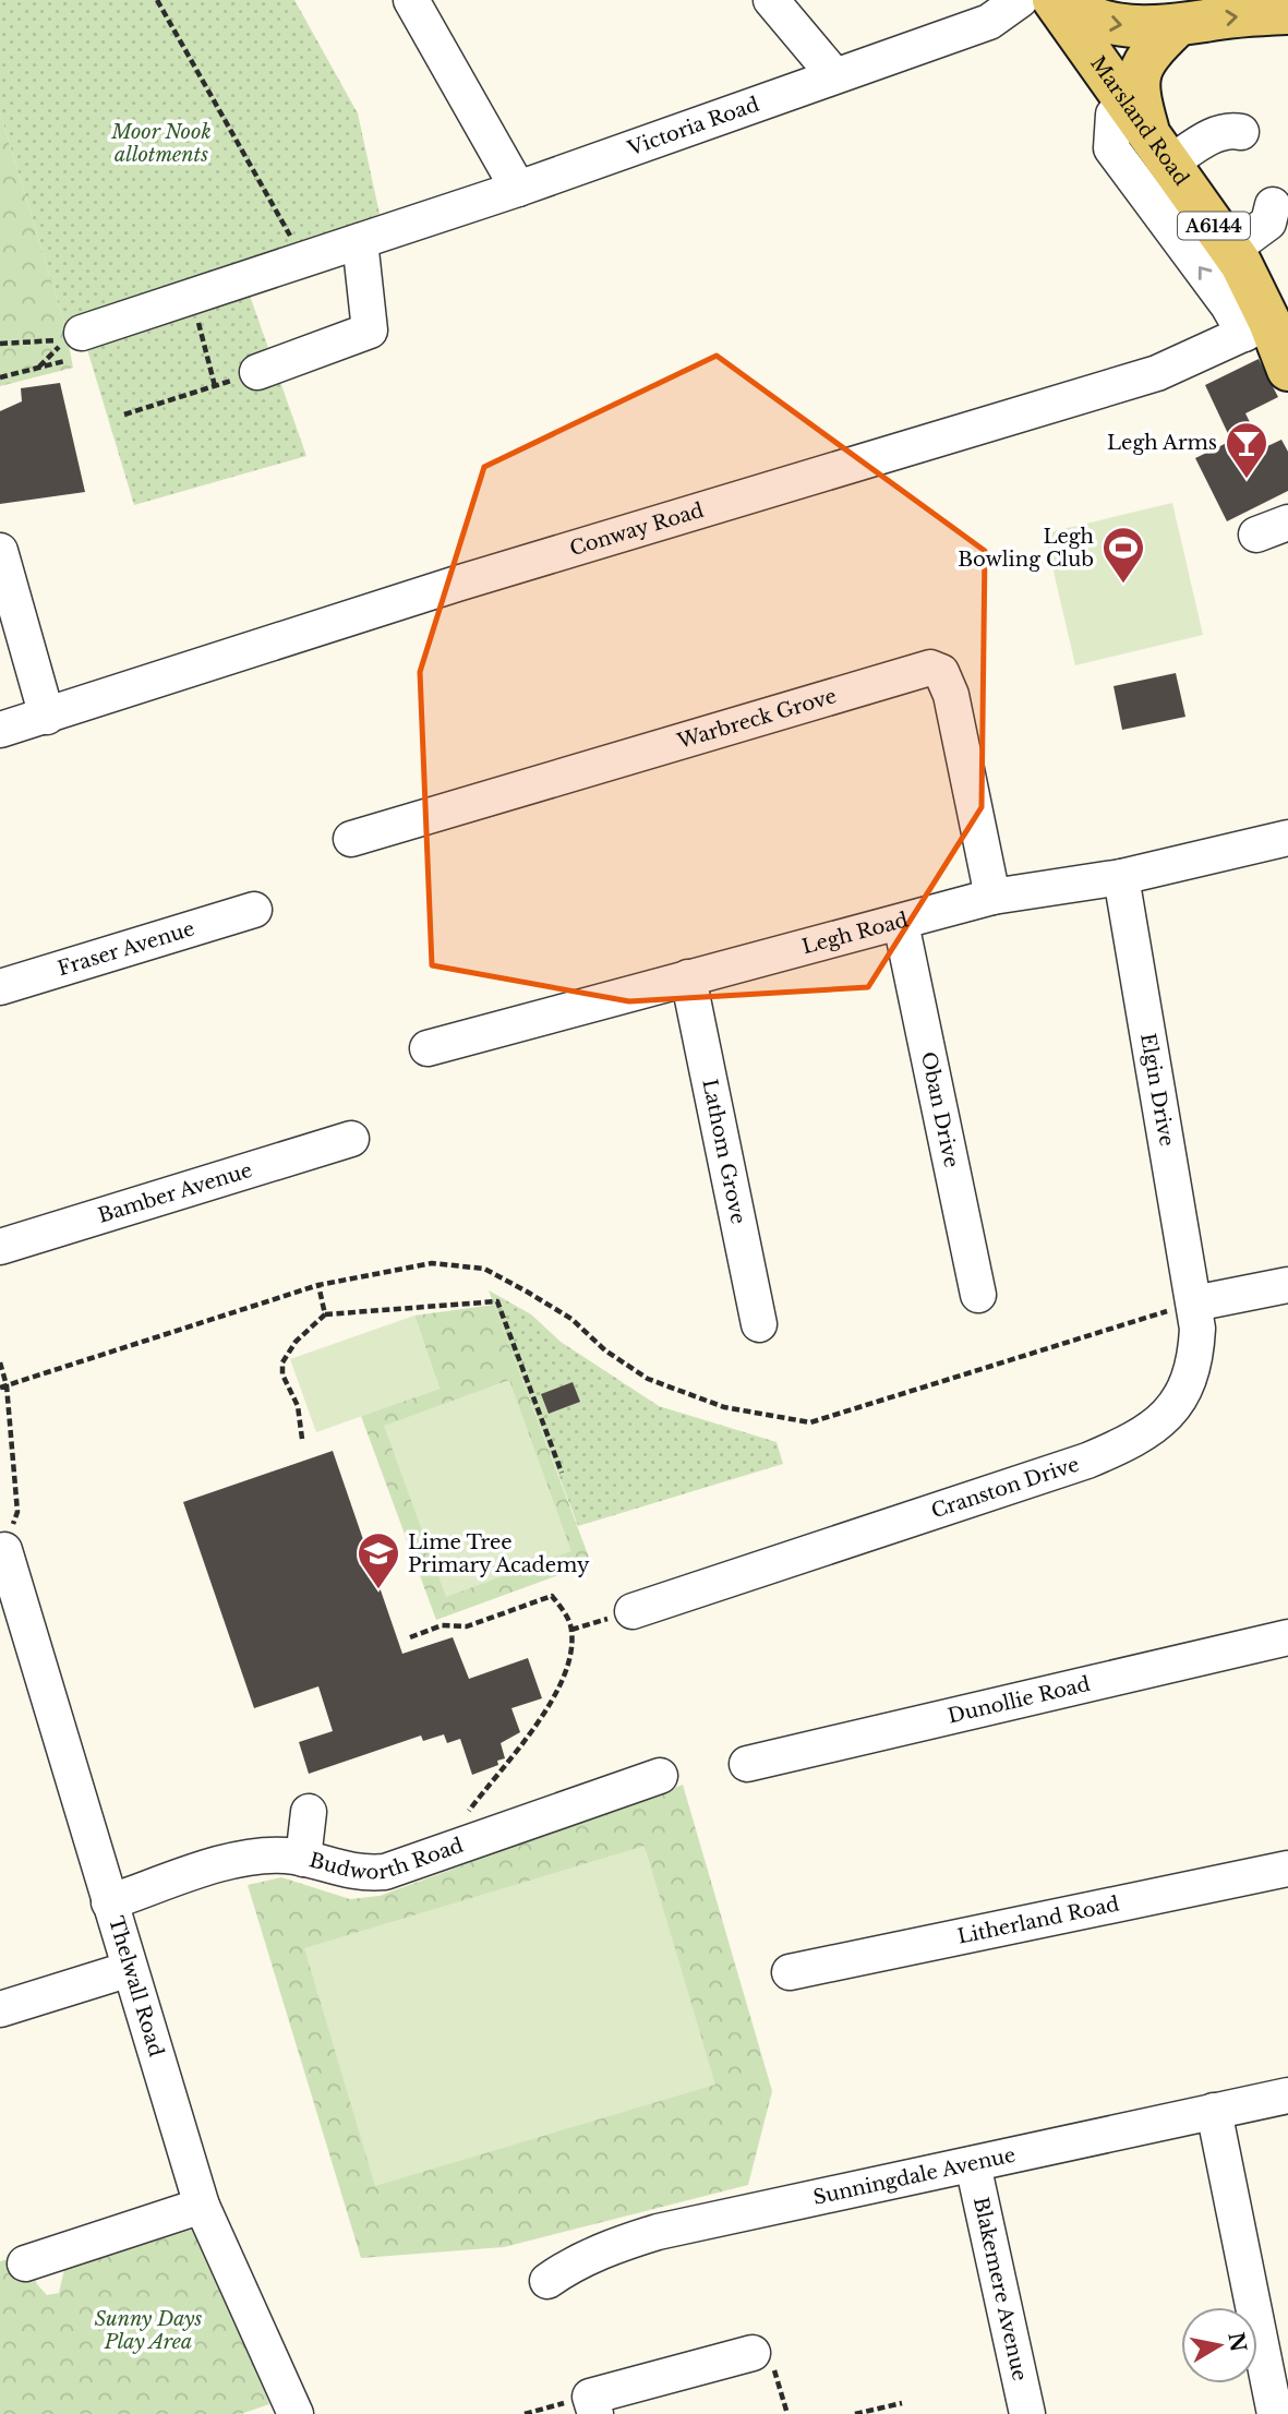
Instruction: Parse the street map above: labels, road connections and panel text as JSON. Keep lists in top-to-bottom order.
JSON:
{
  "streets": {
    "main road": ["Marsland Road", "A6144"],
    "street": [
      "Victoria Road",
      "Conway Road",
      "Warbreck Grove",
      "Legh Road",
      "Fraser Avenue",
      "Elgin Drive",
      "Oban Drive",
      "Lathom Grove",
      "Bamber Avenue",
      "Cranston Drive",
      "Dunollie Road",
      "Budworth Road",
      "Litherland Road",
      "Thelwall Road",
      "Sunningdale Avenue",
      "Blakemere Avenue"
    ]
  },
  "crossings": [
    ["Marsland Road", "A6144"],
    ["Marsland Road", "Conway Road"],
    ["A6144", "Conway Road"],
    ["Warbreck Grove", "Legh Road"],
    ["Legh Road", "Elgin Drive"],
    ["Legh Road", "Oban Drive"],
    ["Legh Road", "Lathom Grove"],
    ["Elgin Drive", "Cranston Drive"],
    ["Budworth Road", "Thelwall Road"],
    ["Sunningdale Avenue", "Blakemere Avenue"]
  ],
  "parks": ["Moor Nook allotments", "Sunny Days Play Area"],
  "places": {
    "bar": ["Legh Arms"],
    "sports": ["Legh Bowling Club"],
    "school or university": ["Lime Tree Primary Academy"]
  },
  "north": "right"
}
